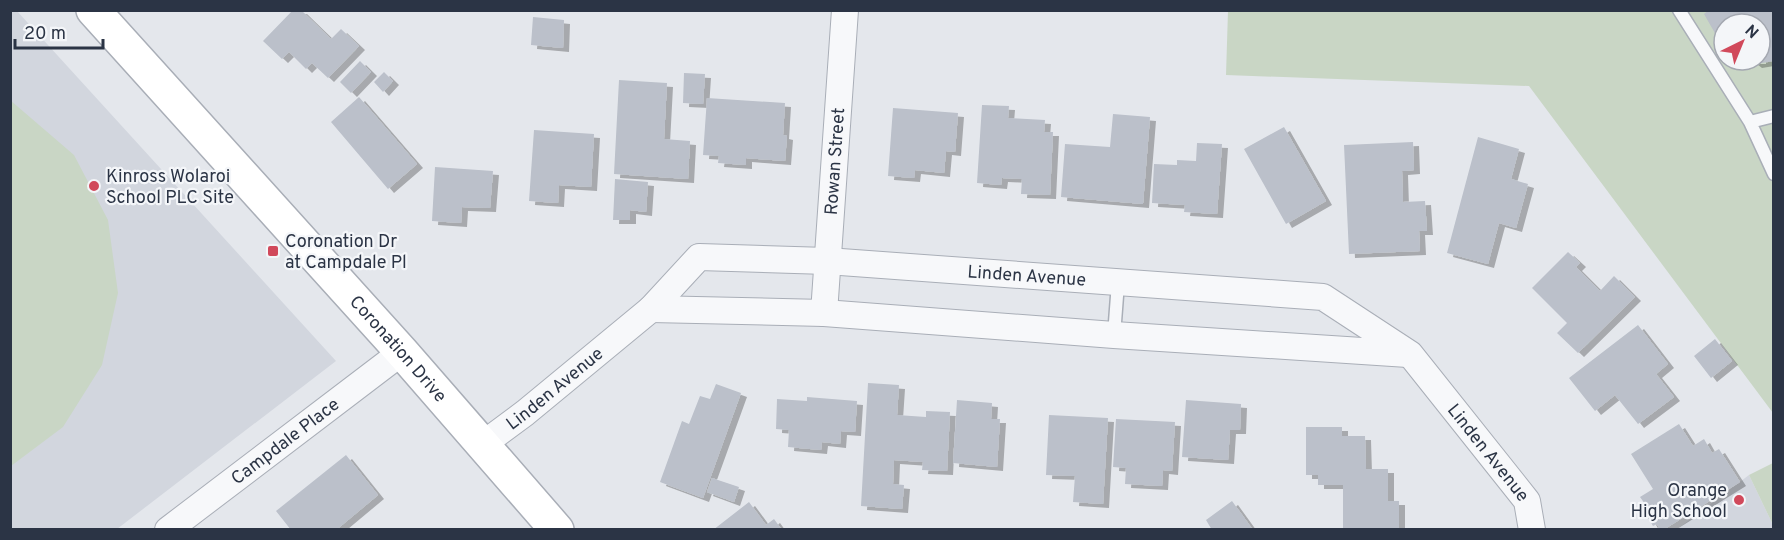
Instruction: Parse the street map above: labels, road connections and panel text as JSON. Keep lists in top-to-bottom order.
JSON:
{
  "streets": {
    "main road": ["Coronation Drive"],
    "street": ["Rowan Street", "Linden Avenue", "Campdale Place"]
  },
  "crossings": [
    ["Rowan Street", "Linden Avenue"],
    ["Linden Avenue", "Coronation Drive"],
    ["Coronation Drive", "Campdale Place"]
  ],
  "places": {
    "other": ["Kinross Wolaroi School PLC Site", "Orange High School"],
    "transit": ["Coronation Dr at Campdale Pl"]
  },
  "scale_bar": "20 m",
  "north": "top right"
}
